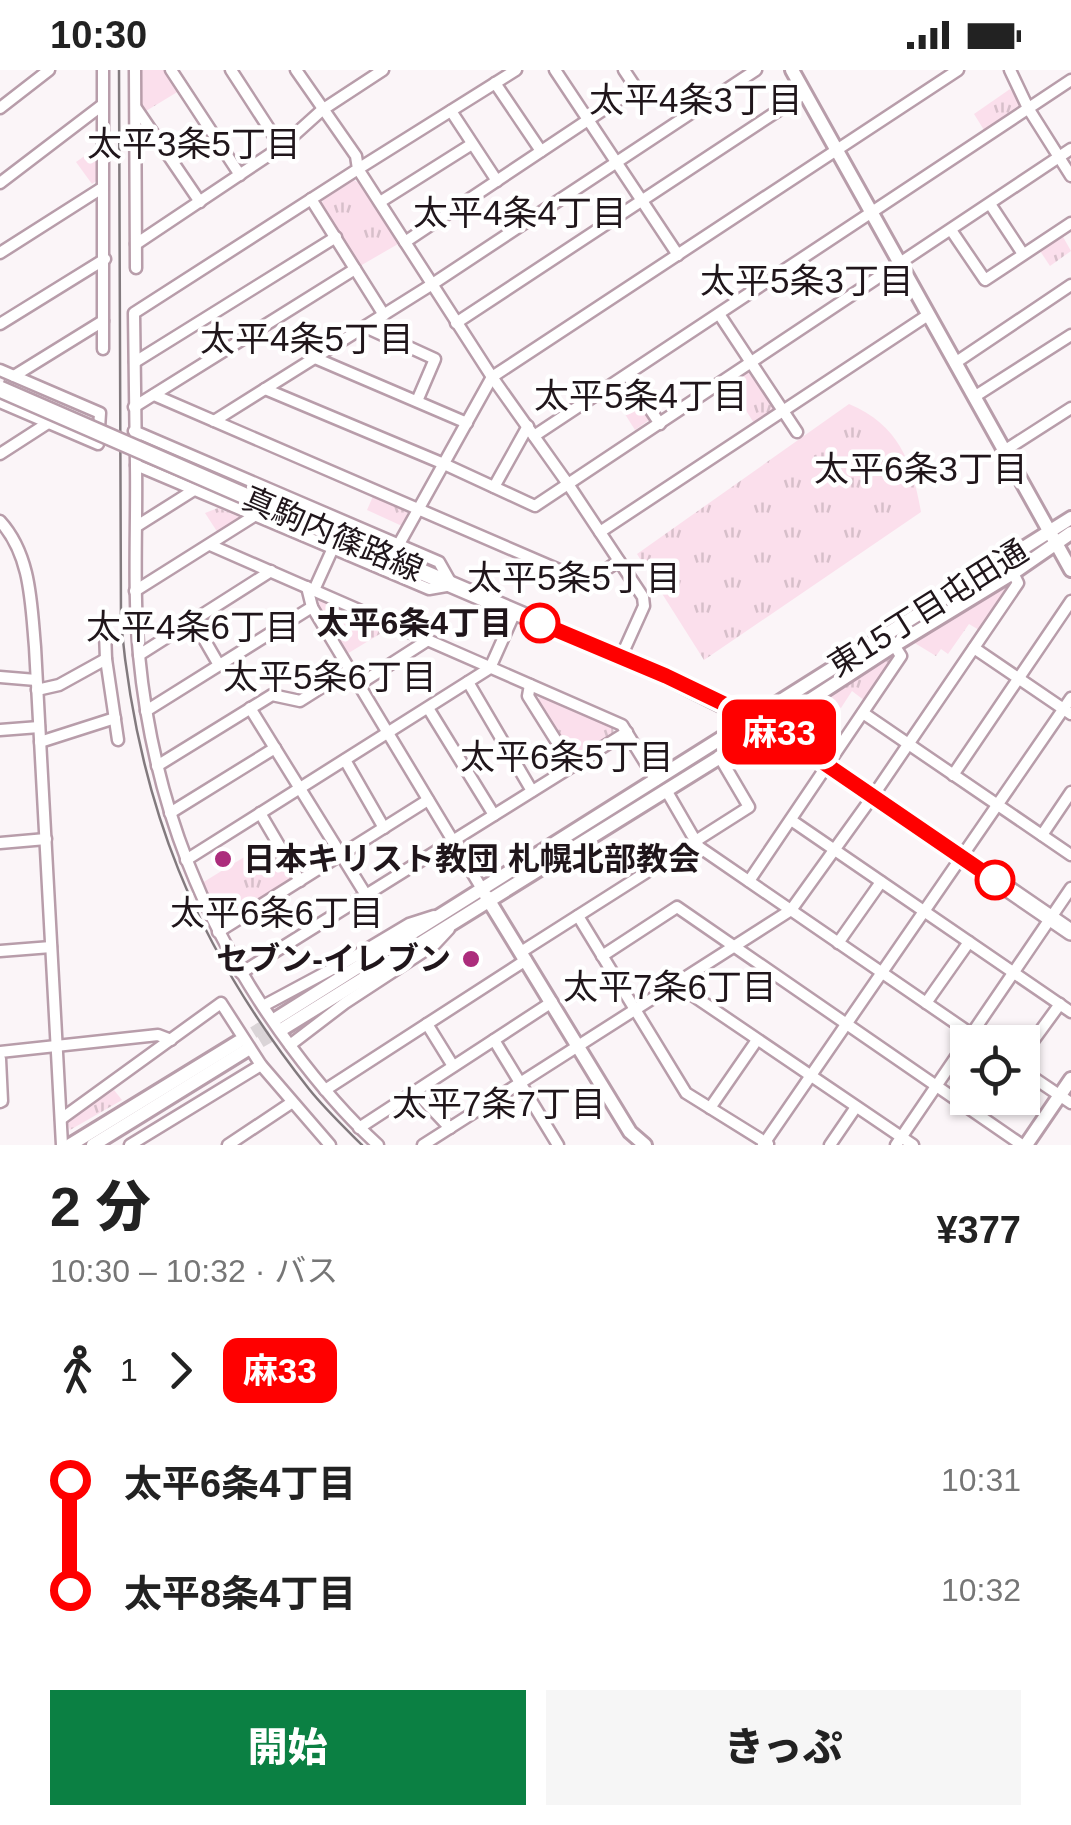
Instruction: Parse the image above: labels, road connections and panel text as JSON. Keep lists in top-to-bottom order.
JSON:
{
  "streets": {
    "main road": ["真駒内篠路線"],
    "street": ["東15丁目屯田通"]
  },
  "crossings": [
    ["真駒内篠路線", "東15丁目屯田通"]
  ],
  "districts": [
    "太平4条3丁目",
    "太平3条5丁目",
    "太平4条4丁目",
    "太平5条3丁目",
    "太平4条5丁目",
    "太平5条4丁目",
    "太平6条3丁目",
    "太平5条5丁目",
    "太平4条6丁目",
    "太平5条6丁目",
    "太平6条5丁目",
    "太平6条6丁目",
    "太平7条6丁目",
    "太平7条7丁目"
  ],
  "places": ["太平6条4丁目", "日本キリスト教団 札幌北部教会", "セブン-イレブン"],
  "lines": ["bus line 麻33"],
  "page": {
    "status": "10:30",
    "on_map": "麻33",
    "heading": ["2 分", "10:30 – 10:32 · バス", "¥377"],
    "legs": ["1", "麻33"],
    "list": [
      {
        "name": "太平6条4丁目",
        "value": "10:31"
      },
      {
        "name": "太平8条4丁目",
        "value": "10:32"
      }
    ],
    "buttons": ["開始", "きっぷ"]
  }
}
